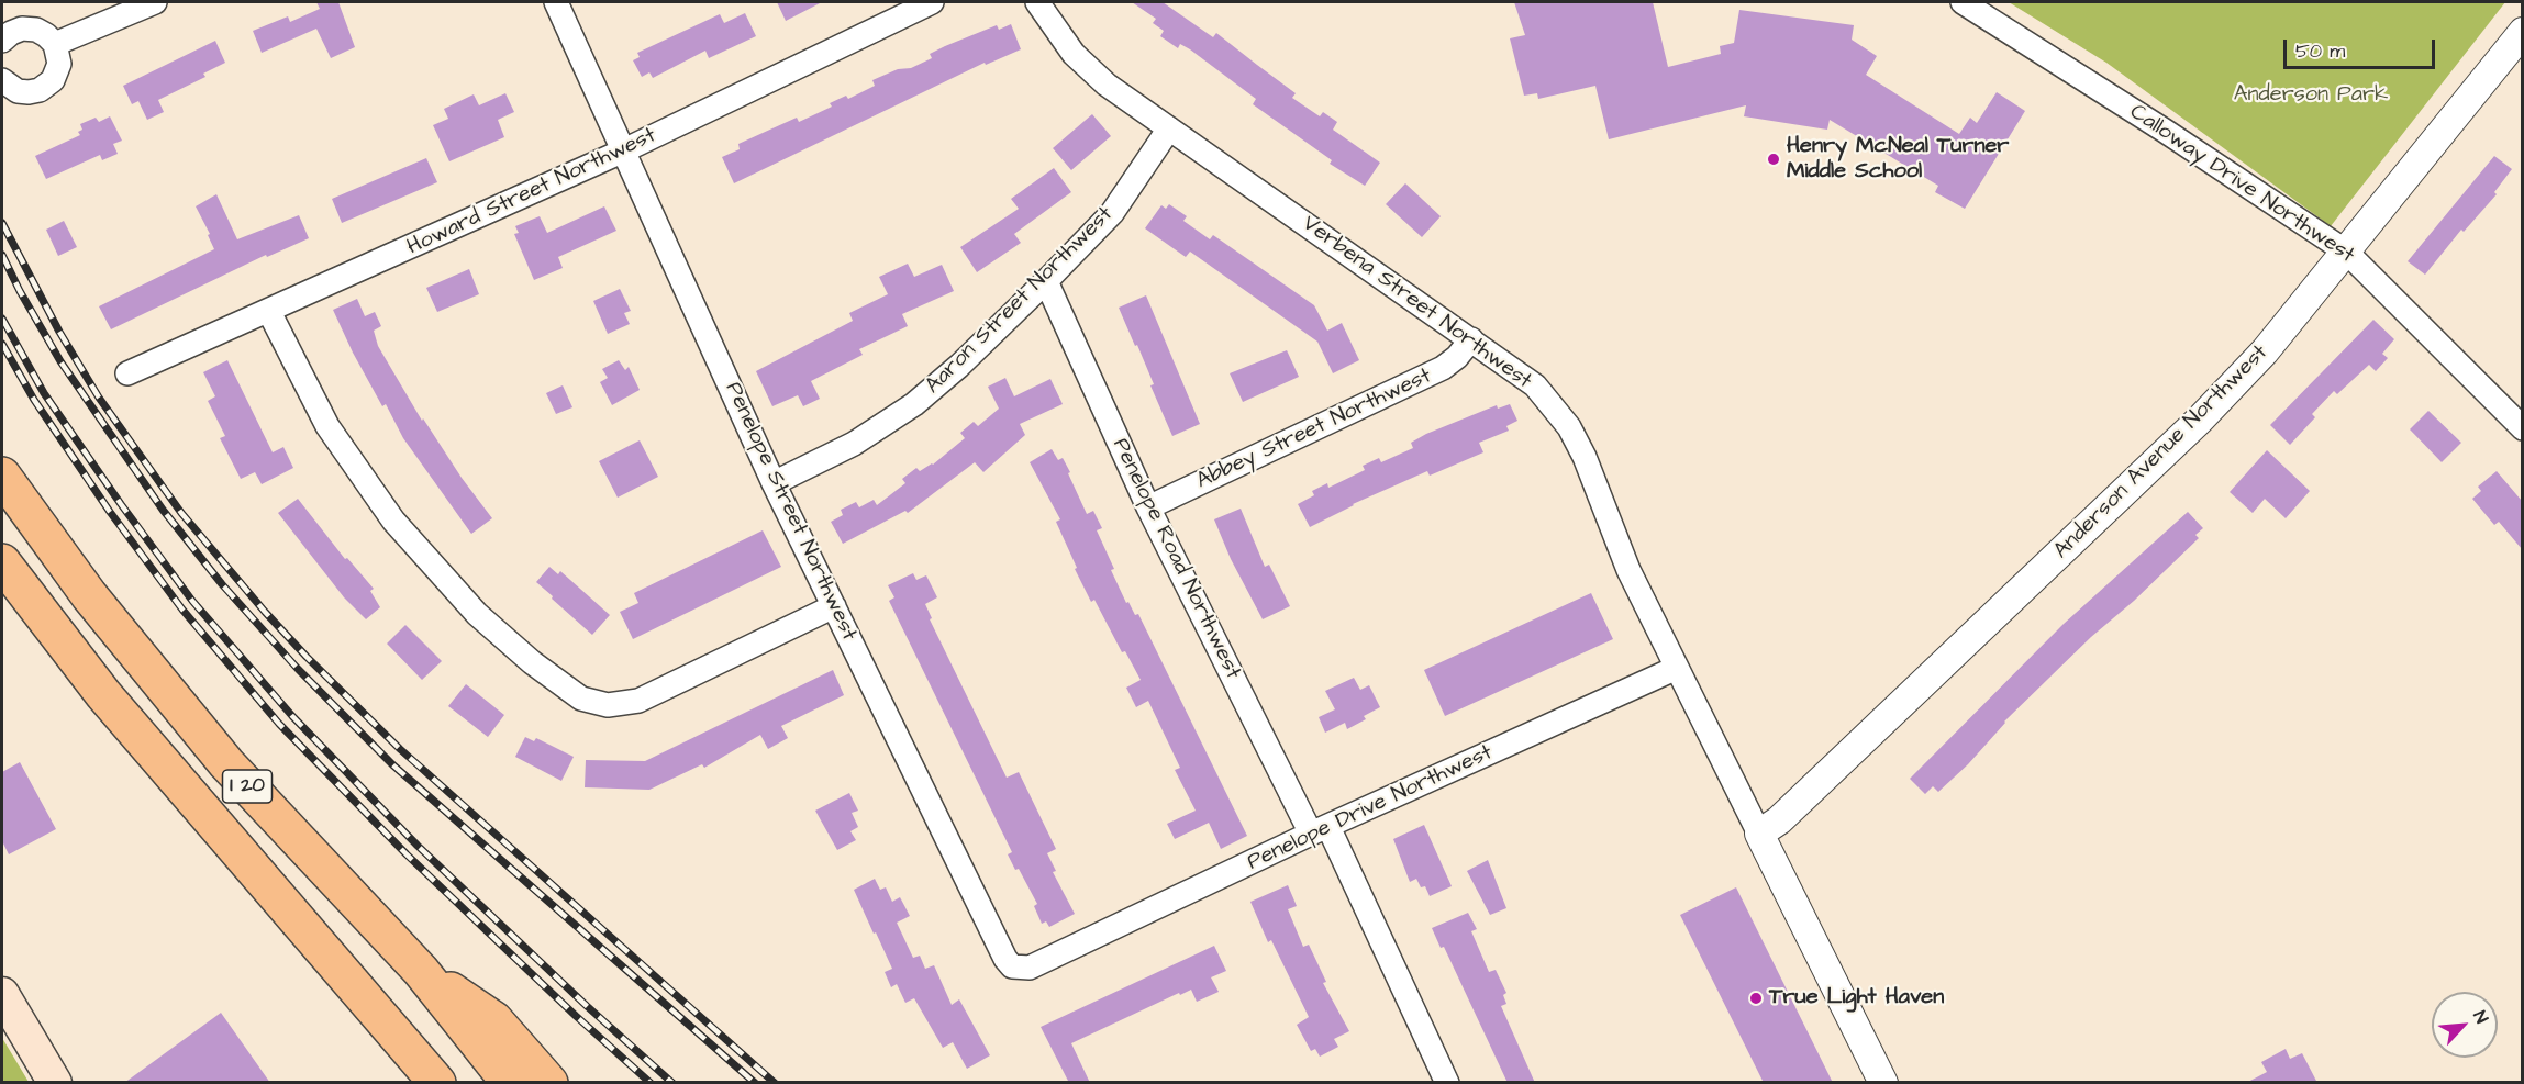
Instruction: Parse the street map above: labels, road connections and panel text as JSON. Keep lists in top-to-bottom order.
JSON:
{
  "streets": {
    "highway": ["I 20"],
    "street": [
      "Calloway Drive Northwest",
      "Howard Street Northwest",
      "Aaron Street Northwest",
      "Verbena Street Northwest",
      "Abbey Street Northwest",
      "Anderson Avenue Northwest",
      "Penelope Street Northwest",
      "Penelope Road Northwest",
      "Penelope Drive Northwest"
    ]
  },
  "crossings": [
    ["Calloway Drive Northwest", "Anderson Avenue Northwest"],
    ["Howard Street Northwest", "Penelope Street Northwest"],
    ["Aaron Street Northwest", "Verbena Street Northwest"],
    ["Aaron Street Northwest", "Penelope Street Northwest"],
    ["Aaron Street Northwest", "Penelope Road Northwest"],
    ["Verbena Street Northwest", "Abbey Street Northwest"],
    ["Verbena Street Northwest", "Anderson Avenue Northwest"],
    ["Verbena Street Northwest", "Penelope Drive Northwest"],
    ["Abbey Street Northwest", "Penelope Road Northwest"],
    ["Penelope Street Northwest", "Penelope Drive Northwest"],
    ["Penelope Road Northwest", "Penelope Drive Northwest"]
  ],
  "parks": ["Anderson Park"],
  "places": ["Henry McNeal Turner Middle School", "True Light Haven"],
  "scale_bar": "50 m",
  "north": "top right"
}
